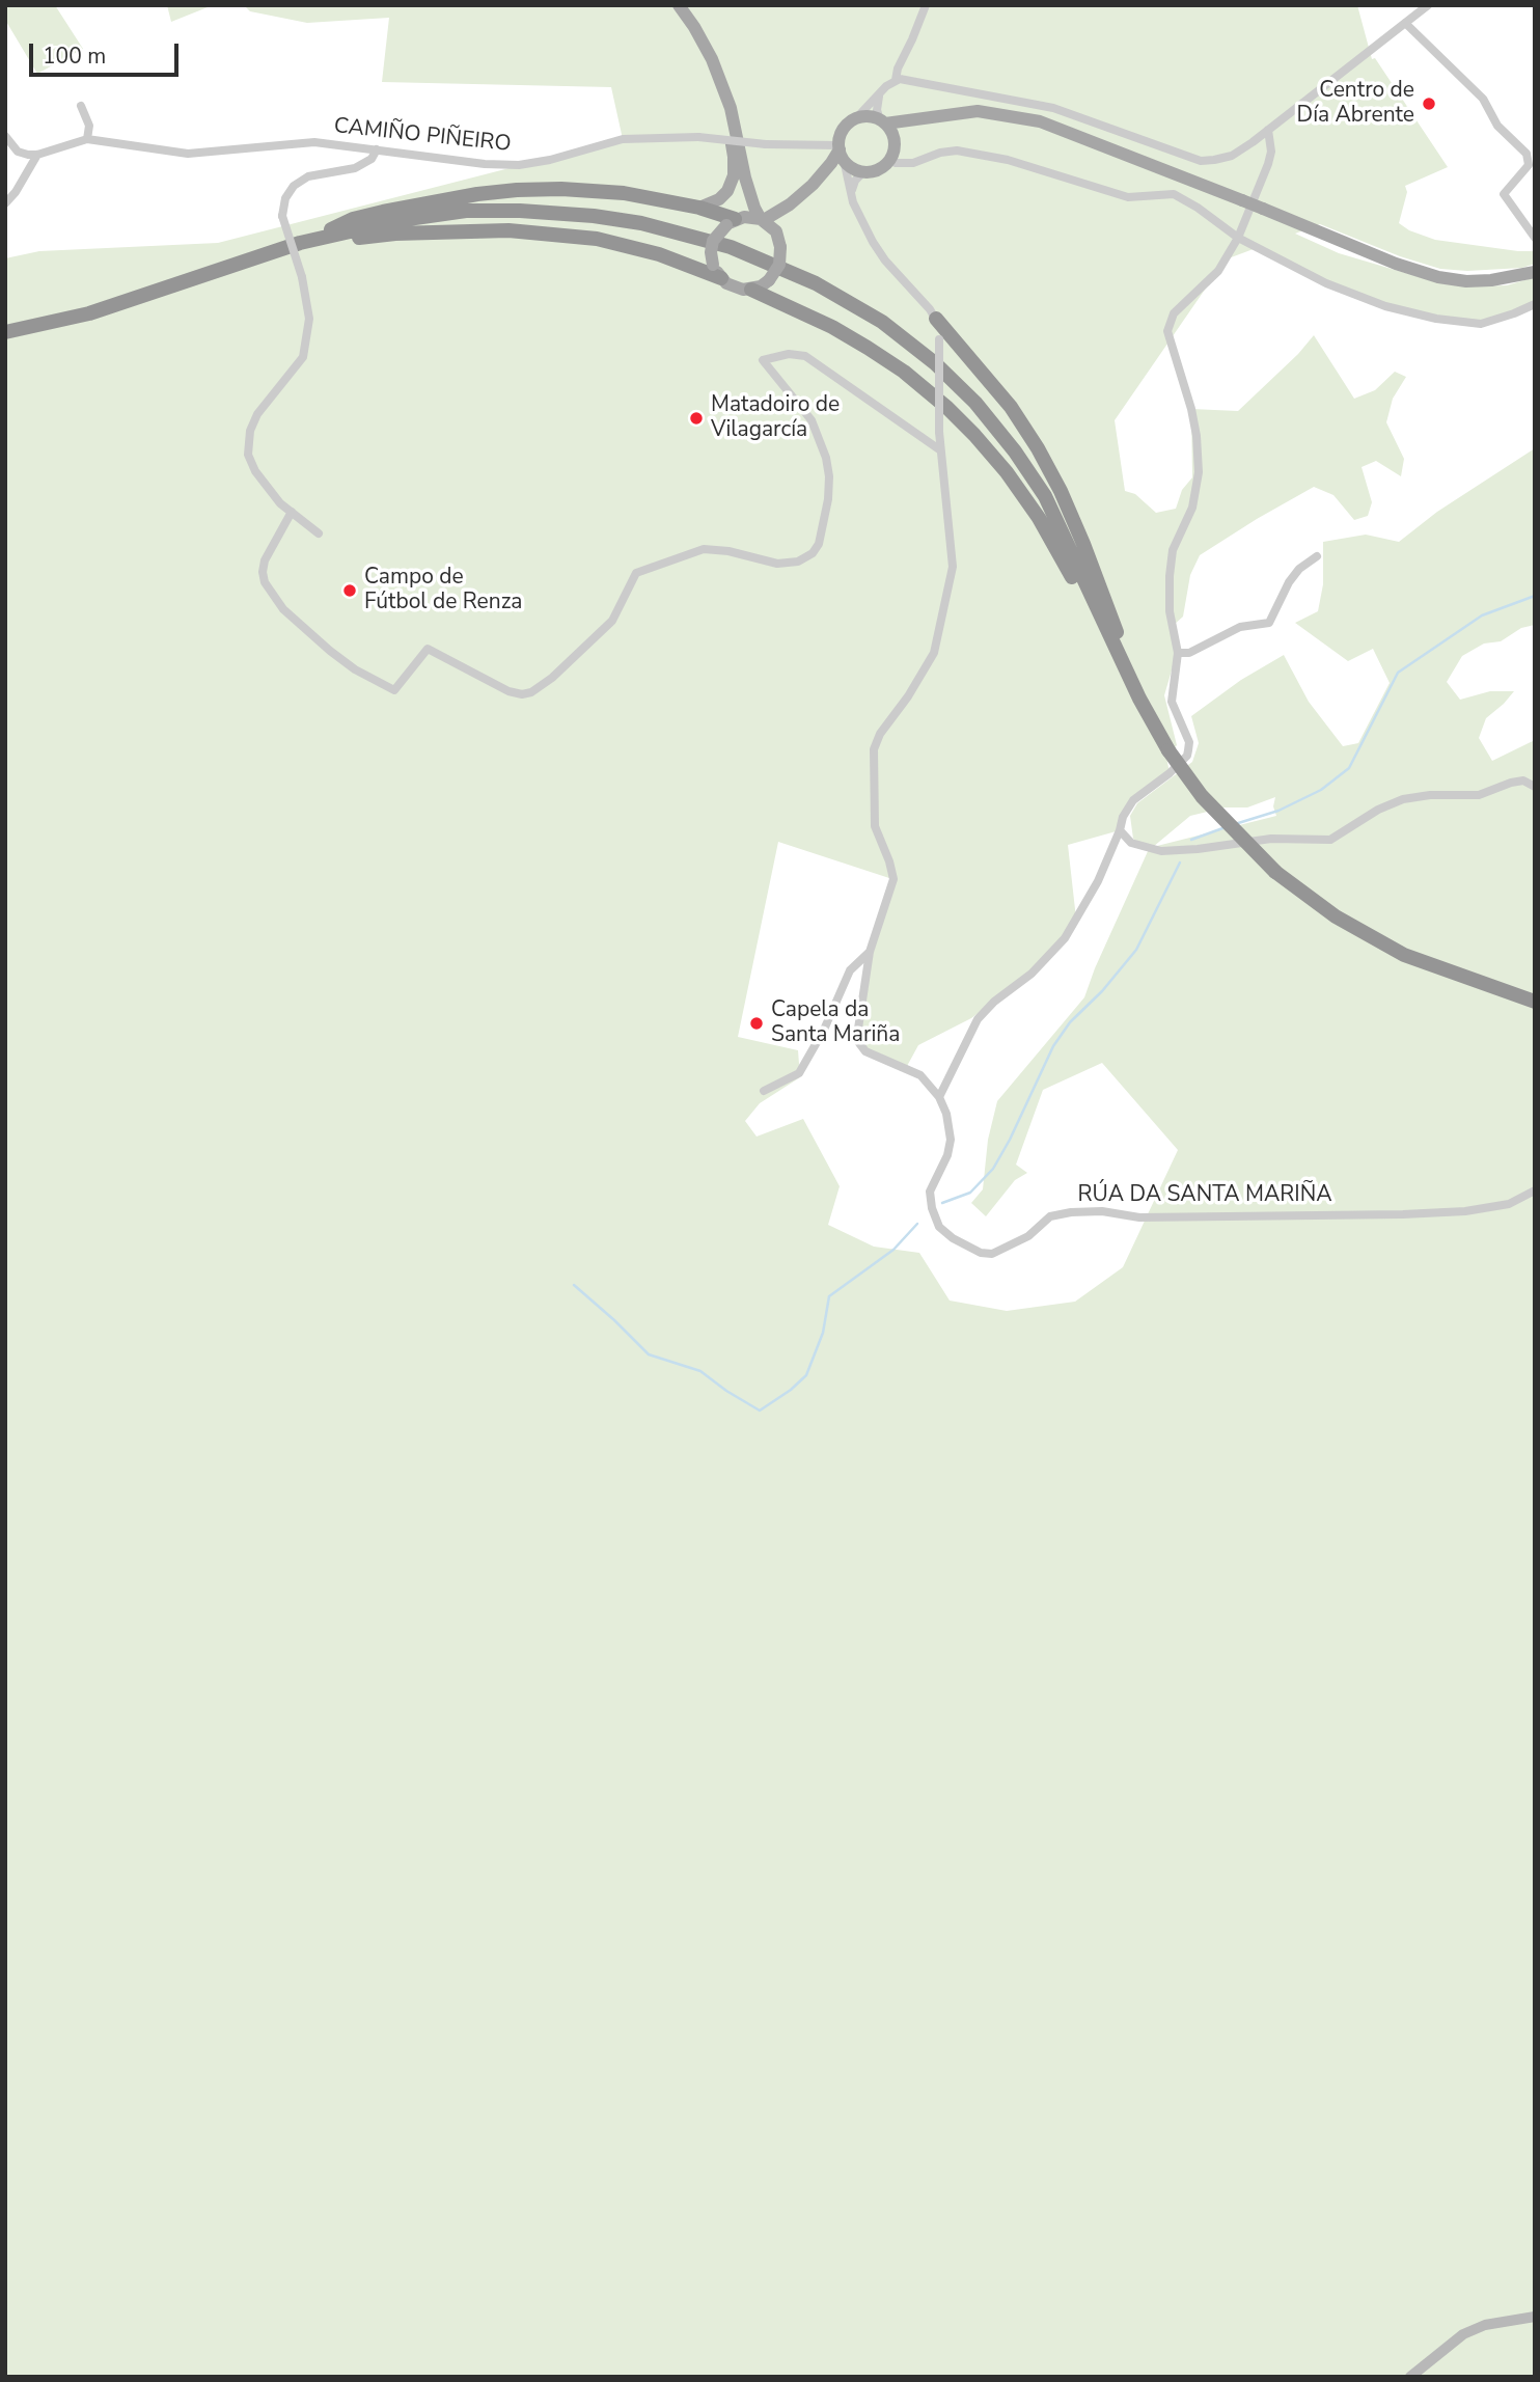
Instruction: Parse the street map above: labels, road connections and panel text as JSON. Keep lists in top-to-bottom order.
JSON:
{
  "streets": {
    "street": ["CAMIÑO PIÑEIRO", "RÚA DA SANTA MARIÑA"]
  },
  "places": [
    "Centro de Día Abrente",
    "Matadoiro de Vilagarcía",
    "Campo de Fútbol de Renza",
    "Capela da Santa Mariña"
  ],
  "scale_bar": "100 m"
}
